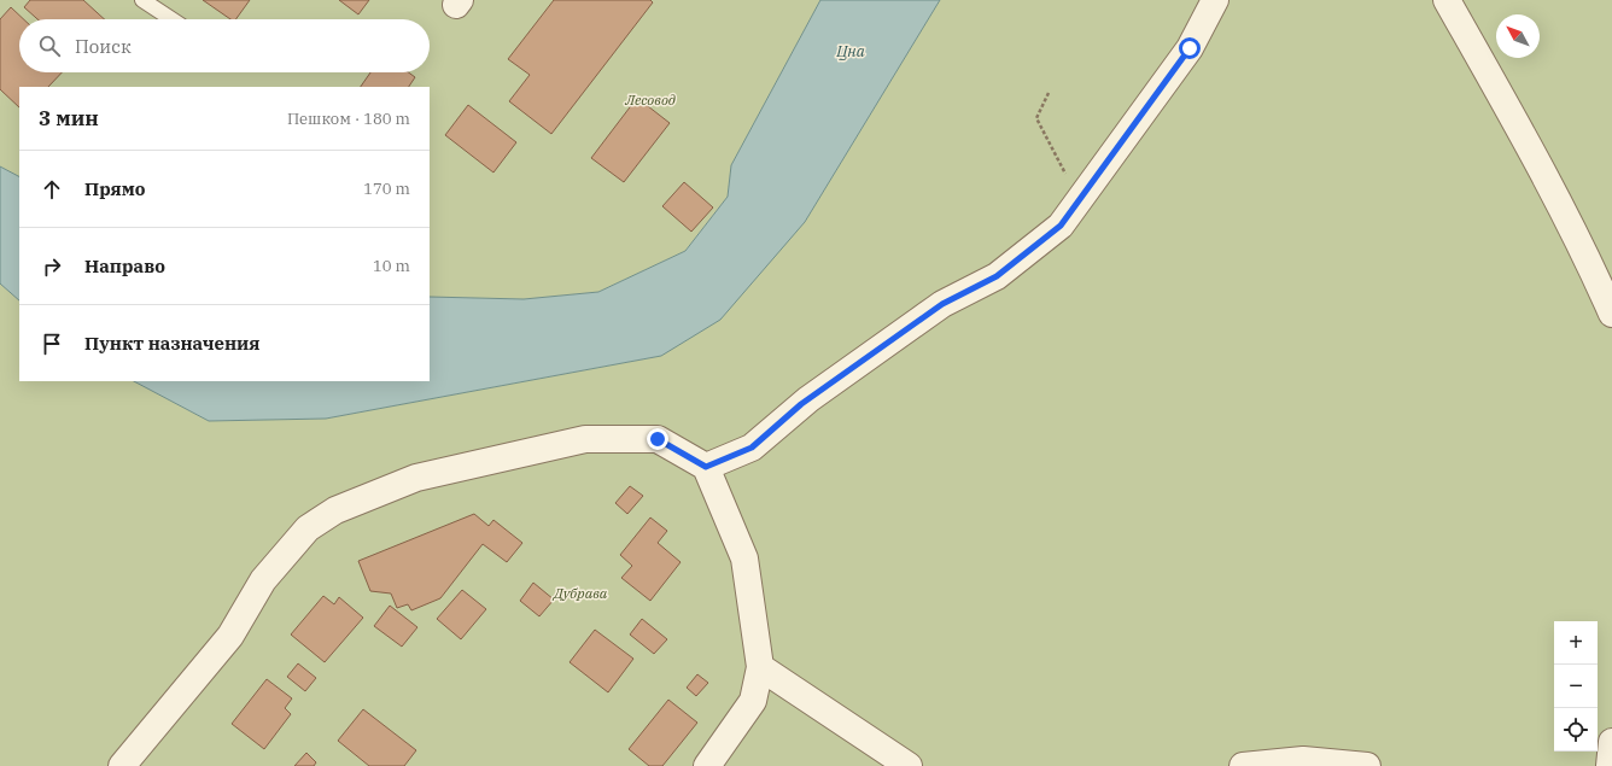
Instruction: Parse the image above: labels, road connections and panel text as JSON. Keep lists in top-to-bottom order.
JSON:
{
  "water": ["Цна"],
  "parks": ["Лесовод", "Дубрава"],
  "north": "top left",
  "page": {
    "search": "Поиск",
    "heading": ["3 мин", "Пешком · 180 m"],
    "list": [
      ["Прямо", "170 m"],
      ["Направо", "10 m"],
      "Пункт назначения"
    ],
    "map_buttons": ["+", "−"]
  }
}
